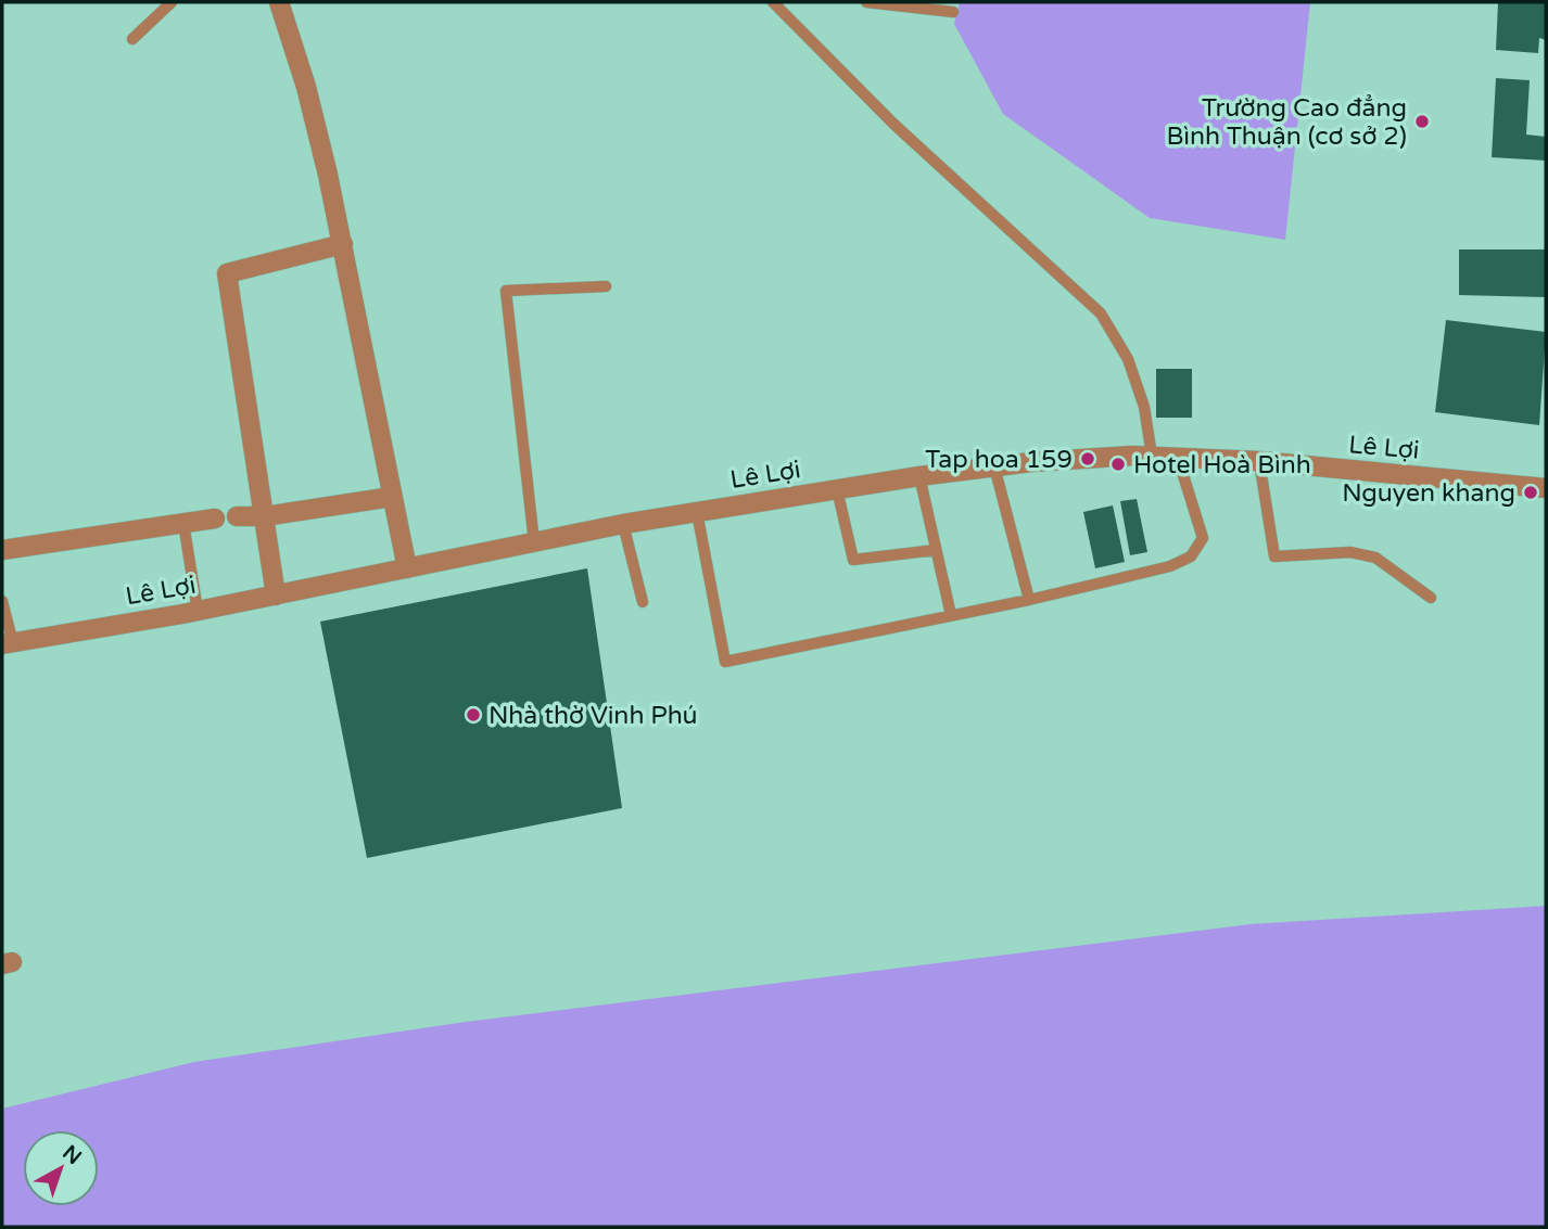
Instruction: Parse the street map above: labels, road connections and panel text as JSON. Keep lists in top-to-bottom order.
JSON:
{
  "streets": {
    "street": ["Lê Lợi"]
  },
  "places": [
    "Trường Cao đẳng Bình Thuận (cơ sở 2)",
    "Tap hoa 159",
    "Hotel Hoà Bình",
    "Nguyen khang",
    "Nhà thờ Vinh Phú"
  ],
  "north": "top right"
}
